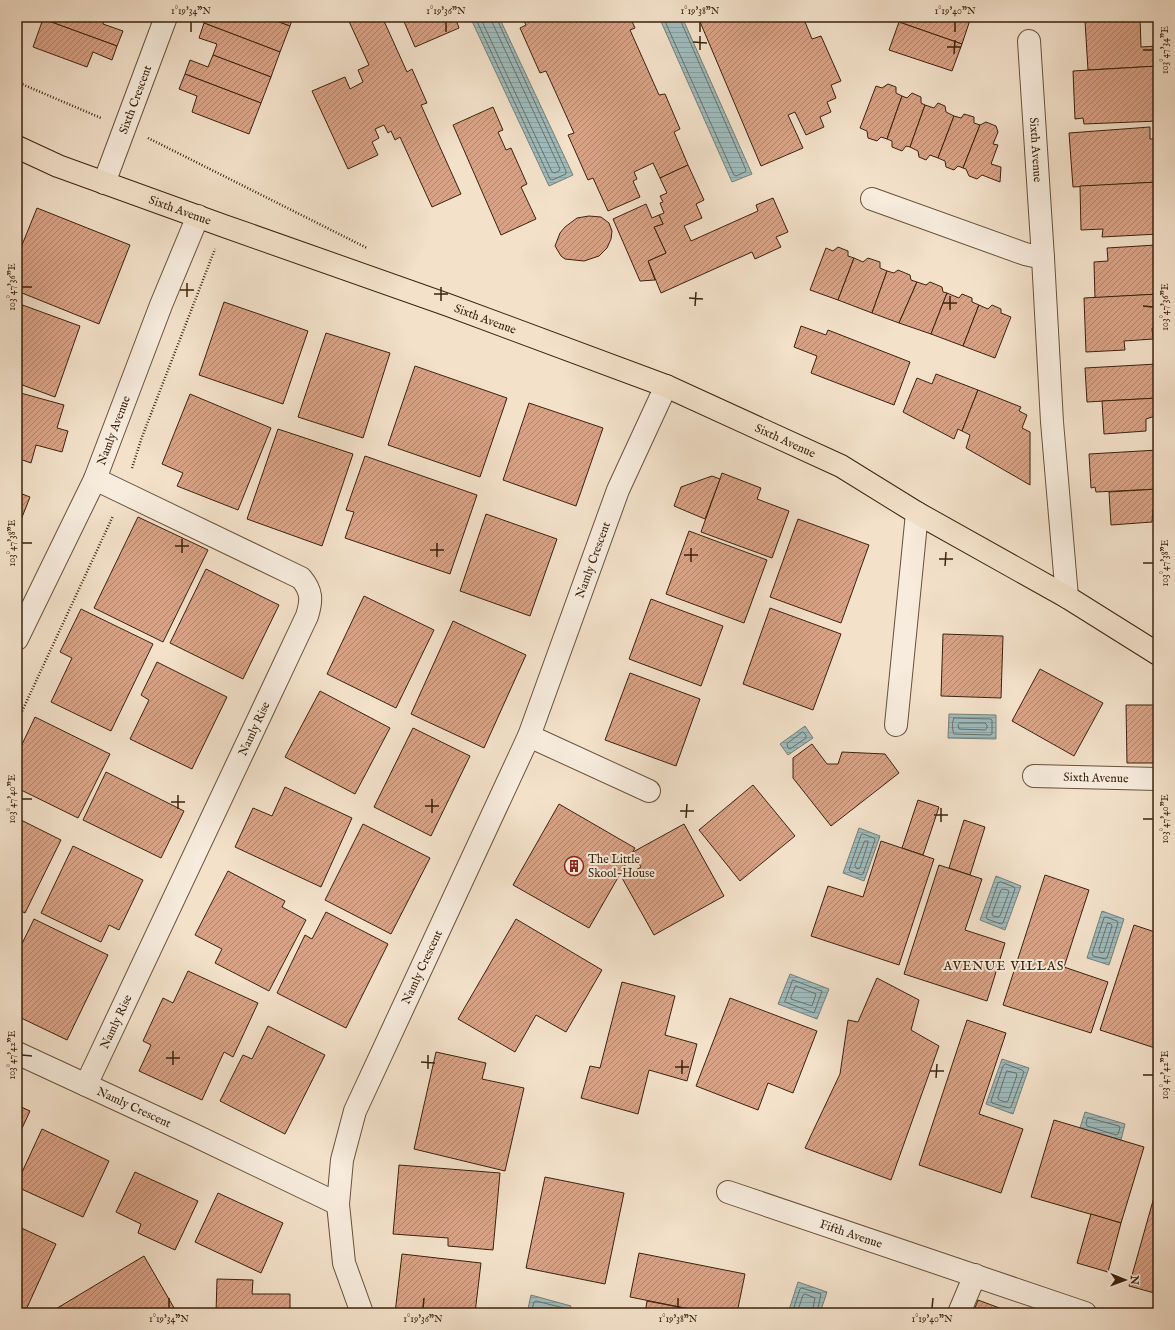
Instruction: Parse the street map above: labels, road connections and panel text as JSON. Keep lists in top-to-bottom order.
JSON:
{
  "streets": {
    "main road": ["Sixth Avenue"],
    "street": [
      "Sixth Crescent",
      "Namly Avenue",
      "Namly Crescent",
      "Namly Rise",
      "Fifth Avenue"
    ]
  },
  "crossings": [
    ["Sixth Crescent", "Sixth Avenue"],
    ["Sixth Avenue", "Namly Avenue"],
    ["Sixth Avenue", "Namly Crescent"],
    ["Namly Avenue", "Namly Rise"],
    ["Namly Crescent", "Namly Rise"]
  ],
  "districts": ["AVENUE VILLAS"],
  "places": {
    "building": ["The Little Skool-House"]
  },
  "north": "right",
  "coordinates": [
    "1°19'34\"N",
    "1°19'36\"N",
    "1°19'38\"N",
    "1°19'40\"N",
    "103°47'34\"E",
    "103°47'36\"E",
    "103°47'38\"E",
    "103°47'40\"E",
    "103°47'42\"E"
  ]
}
